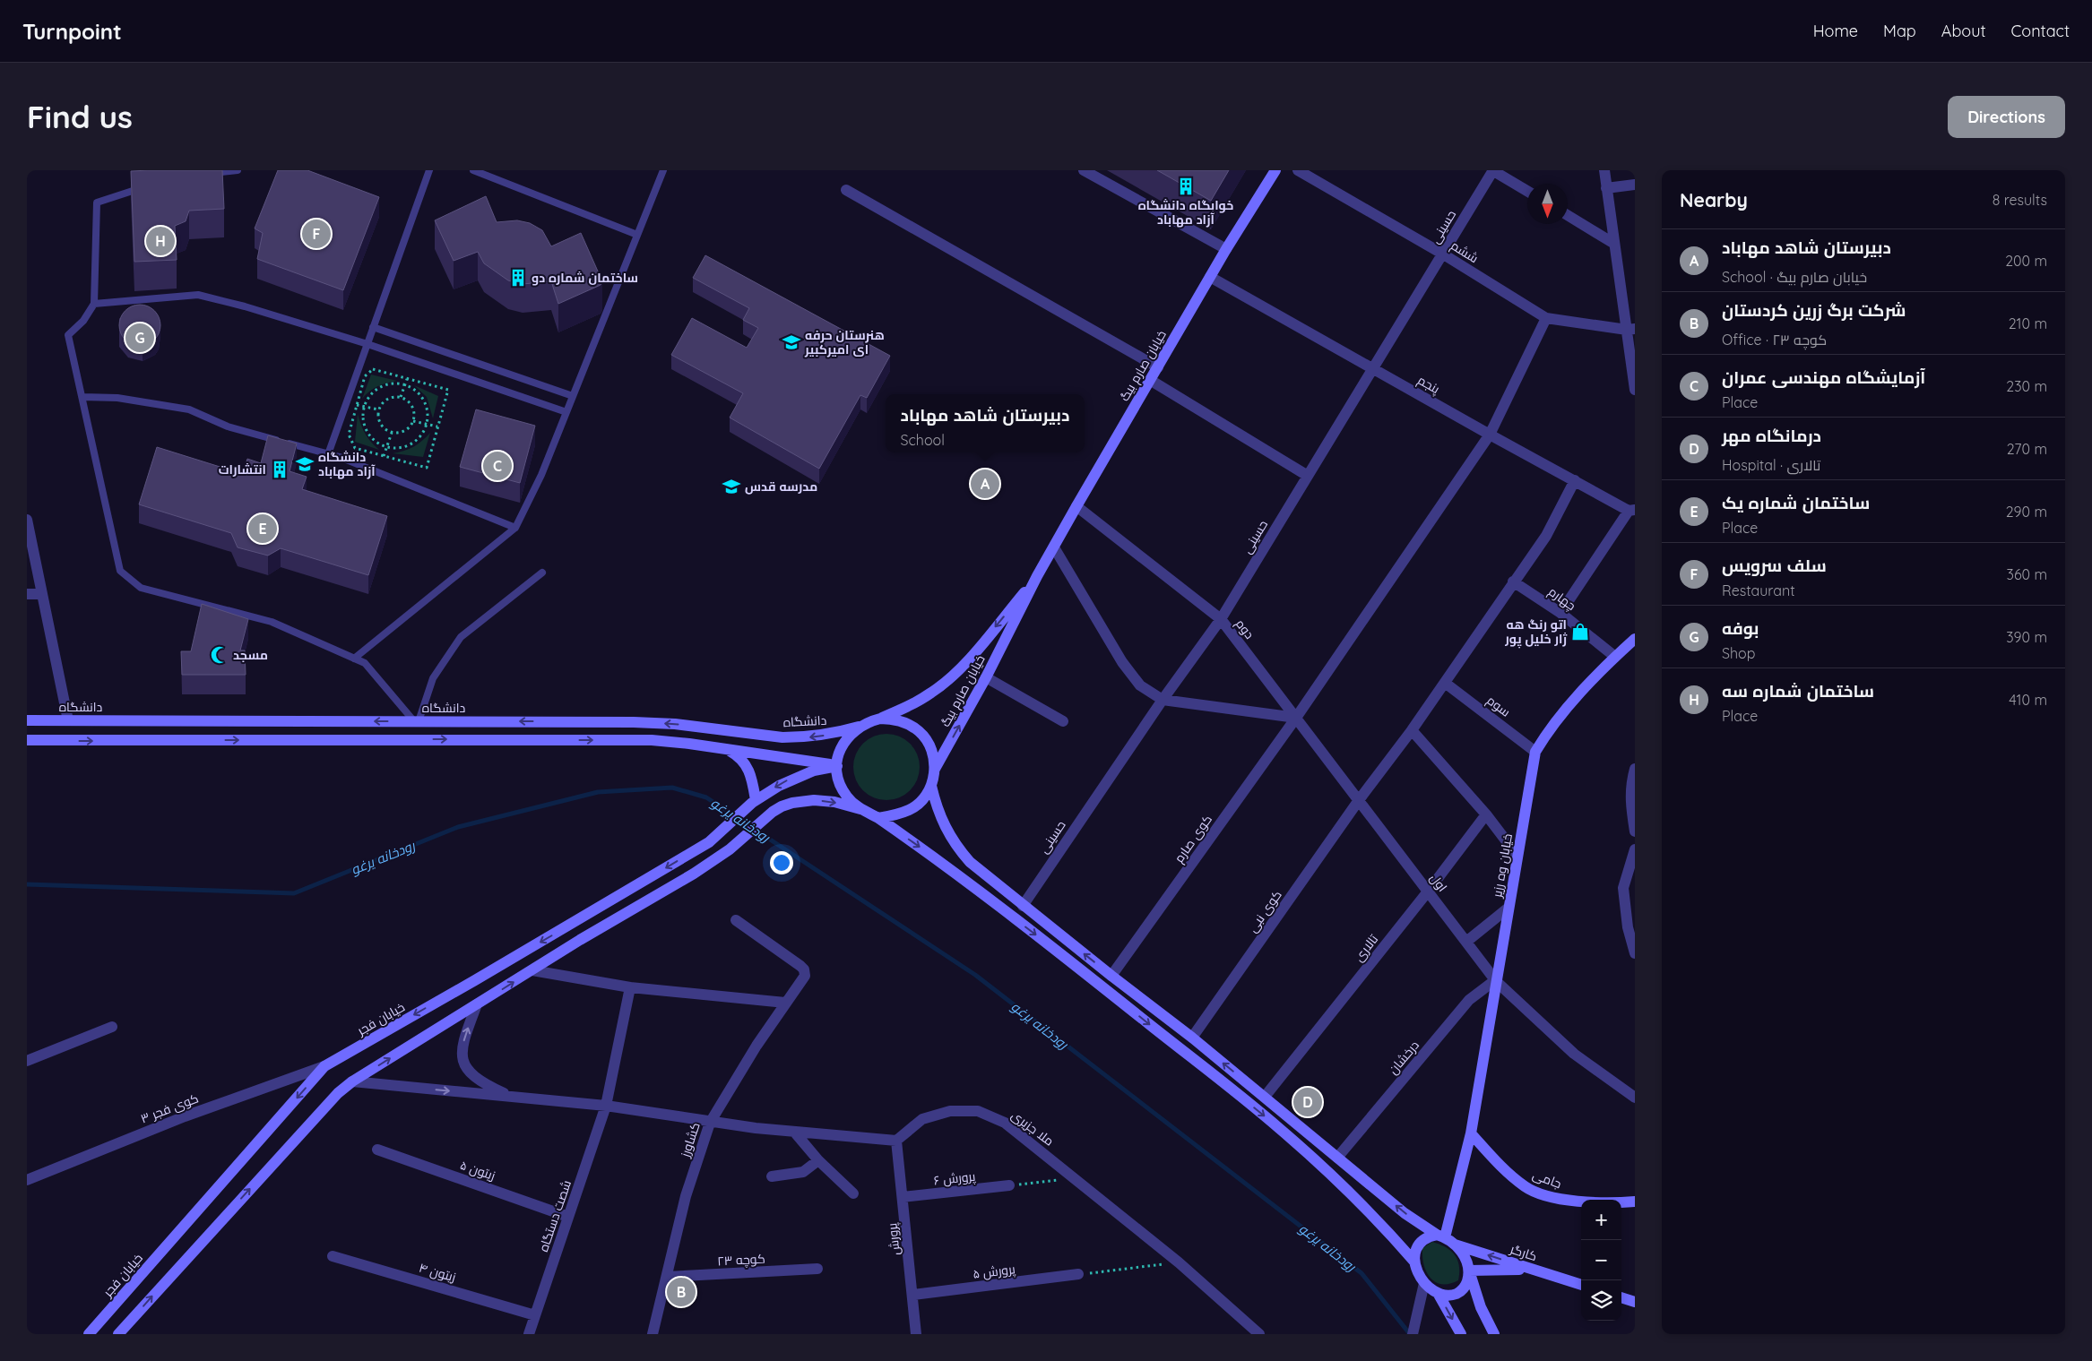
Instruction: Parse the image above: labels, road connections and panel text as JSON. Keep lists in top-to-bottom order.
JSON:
{
  "streets": {
    "main road": [
      "خیابان صارم بیگ",
      "دانشگاه",
      "خیابان وه رزیر",
      "خیابان فجر",
      "جامی",
      "کارگر"
    ],
    "street": [
      "حسینی",
      "ششم",
      "پنجم",
      "چهارم",
      "دوم",
      "سوم",
      "کوی صارم",
      "اول",
      "کوی نبی",
      "تالاری",
      "درخشان",
      "کوی فجر ۳",
      "ملا جزیری",
      "کشاورز",
      "زیتون ۵",
      "پرورش ۶",
      "شصت دستگاه",
      "پرورش",
      "کوچه ۲۳",
      "پرورش ۵",
      "زیتون ۴"
    ]
  },
  "crossings": [
    ["حسینی", "ششم"],
    ["حسینی", "پنجم"],
    ["حسینی", "دوم"],
    ["ششم", "کوی صارم"],
    ["خیابان صارم بیگ", "پنجم"],
    ["خیابان صارم بیگ", "دوم"],
    ["خیابان صارم بیگ", "دانشگاه"],
    ["خیابان صارم بیگ", "خیابان فجر"],
    ["پنجم", "کوی صارم"],
    ["پنجم", "کوی نبی"],
    ["چهارم", "خیابان وه رزیر"],
    ["چهارم", "کوی نبی"],
    ["دوم", "کوی صارم"],
    ["دوم", "اول"],
    ["دوم", "کوی نبی"],
    ["سوم", "خیابان وه رزیر"],
    ["سوم", "کوی نبی"],
    ["دانشگاه", "خیابان فجر"],
    ["خیابان وه رزیر", "اول"],
    ["خیابان وه رزیر", "درخشان"],
    ["خیابان وه رزیر", "جامی"],
    ["خیابان وه رزیر", "کارگر"],
    ["اول", "کوی نبی"],
    ["اول", "تالاری"],
    ["اول", "درخشان"],
    ["خیابان فجر", "کوی فجر ۳"],
    ["ملا جزیری", "پرورش"],
    ["کشاورز", "کوچه ۲۳"],
    ["زیتون ۵", "شصت دستگاه"],
    ["پرورش ۶", "پرورش"],
    ["شصت دستگاه", "زیتون ۴"],
    ["پرورش", "پرورش ۵"]
  ],
  "water": ["رودخانه یرغو"],
  "places": {
    "building": ["خوابگاه دانشگاه آزاد مهاباد", "ساختمان شماره دو", "انتشارات"],
    "school or university": ["هنرستان حرفه ای امیرکبیر", "دانشگاه آزاد مهاباد", "مدرسه قدس"],
    "shop": ["اتو رنگ هه ژار خلیل پور"],
    "mosque": ["مسجد"]
  },
  "north": "bottom",
  "page": {
    "header": "Turnpoint",
    "nav": [
      "Home",
      "Map",
      "About",
      "Contact"
    ],
    "buttons": "Directions",
    "title": "Find us",
    "heading": ["Nearby", "8 results"],
    "pins": [
      "F",
      "H",
      "G",
      "C",
      "A",
      "E",
      "D",
      "B"
    ],
    "list": [
      {
        "mark": "A",
        "name": "دبیرستان شاهد مهاباد",
        "note": "School · خیابان صارم بیگ",
        "value": "200 m"
      },
      {
        "mark": "B",
        "name": "شرکت برگ زرین کردستان",
        "note": "Office · کوچه ۲۳",
        "value": "210 m"
      },
      {
        "mark": "C",
        "name": "آزمایشگاه مهندسی عمران",
        "note": "Place",
        "value": "230 m"
      },
      {
        "mark": "D",
        "name": "درمانگاه مهر",
        "note": "Hospital · تالاری",
        "value": "270 m"
      },
      {
        "mark": "E",
        "name": "ساختمان شماره یک",
        "note": "Place",
        "value": "290 m"
      },
      {
        "mark": "F",
        "name": "سلف سرویس",
        "note": "Restaurant",
        "value": "360 m"
      },
      {
        "mark": "G",
        "name": "بوفه",
        "note": "Shop",
        "value": "390 m"
      },
      {
        "mark": "H",
        "name": "ساختمان شماره سه",
        "note": "Place",
        "value": "410 m"
      }
    ],
    "popup": ["دبیرستان شاهد مهاباد", "School"],
    "map_buttons": ["+", "−"]
  }
}
